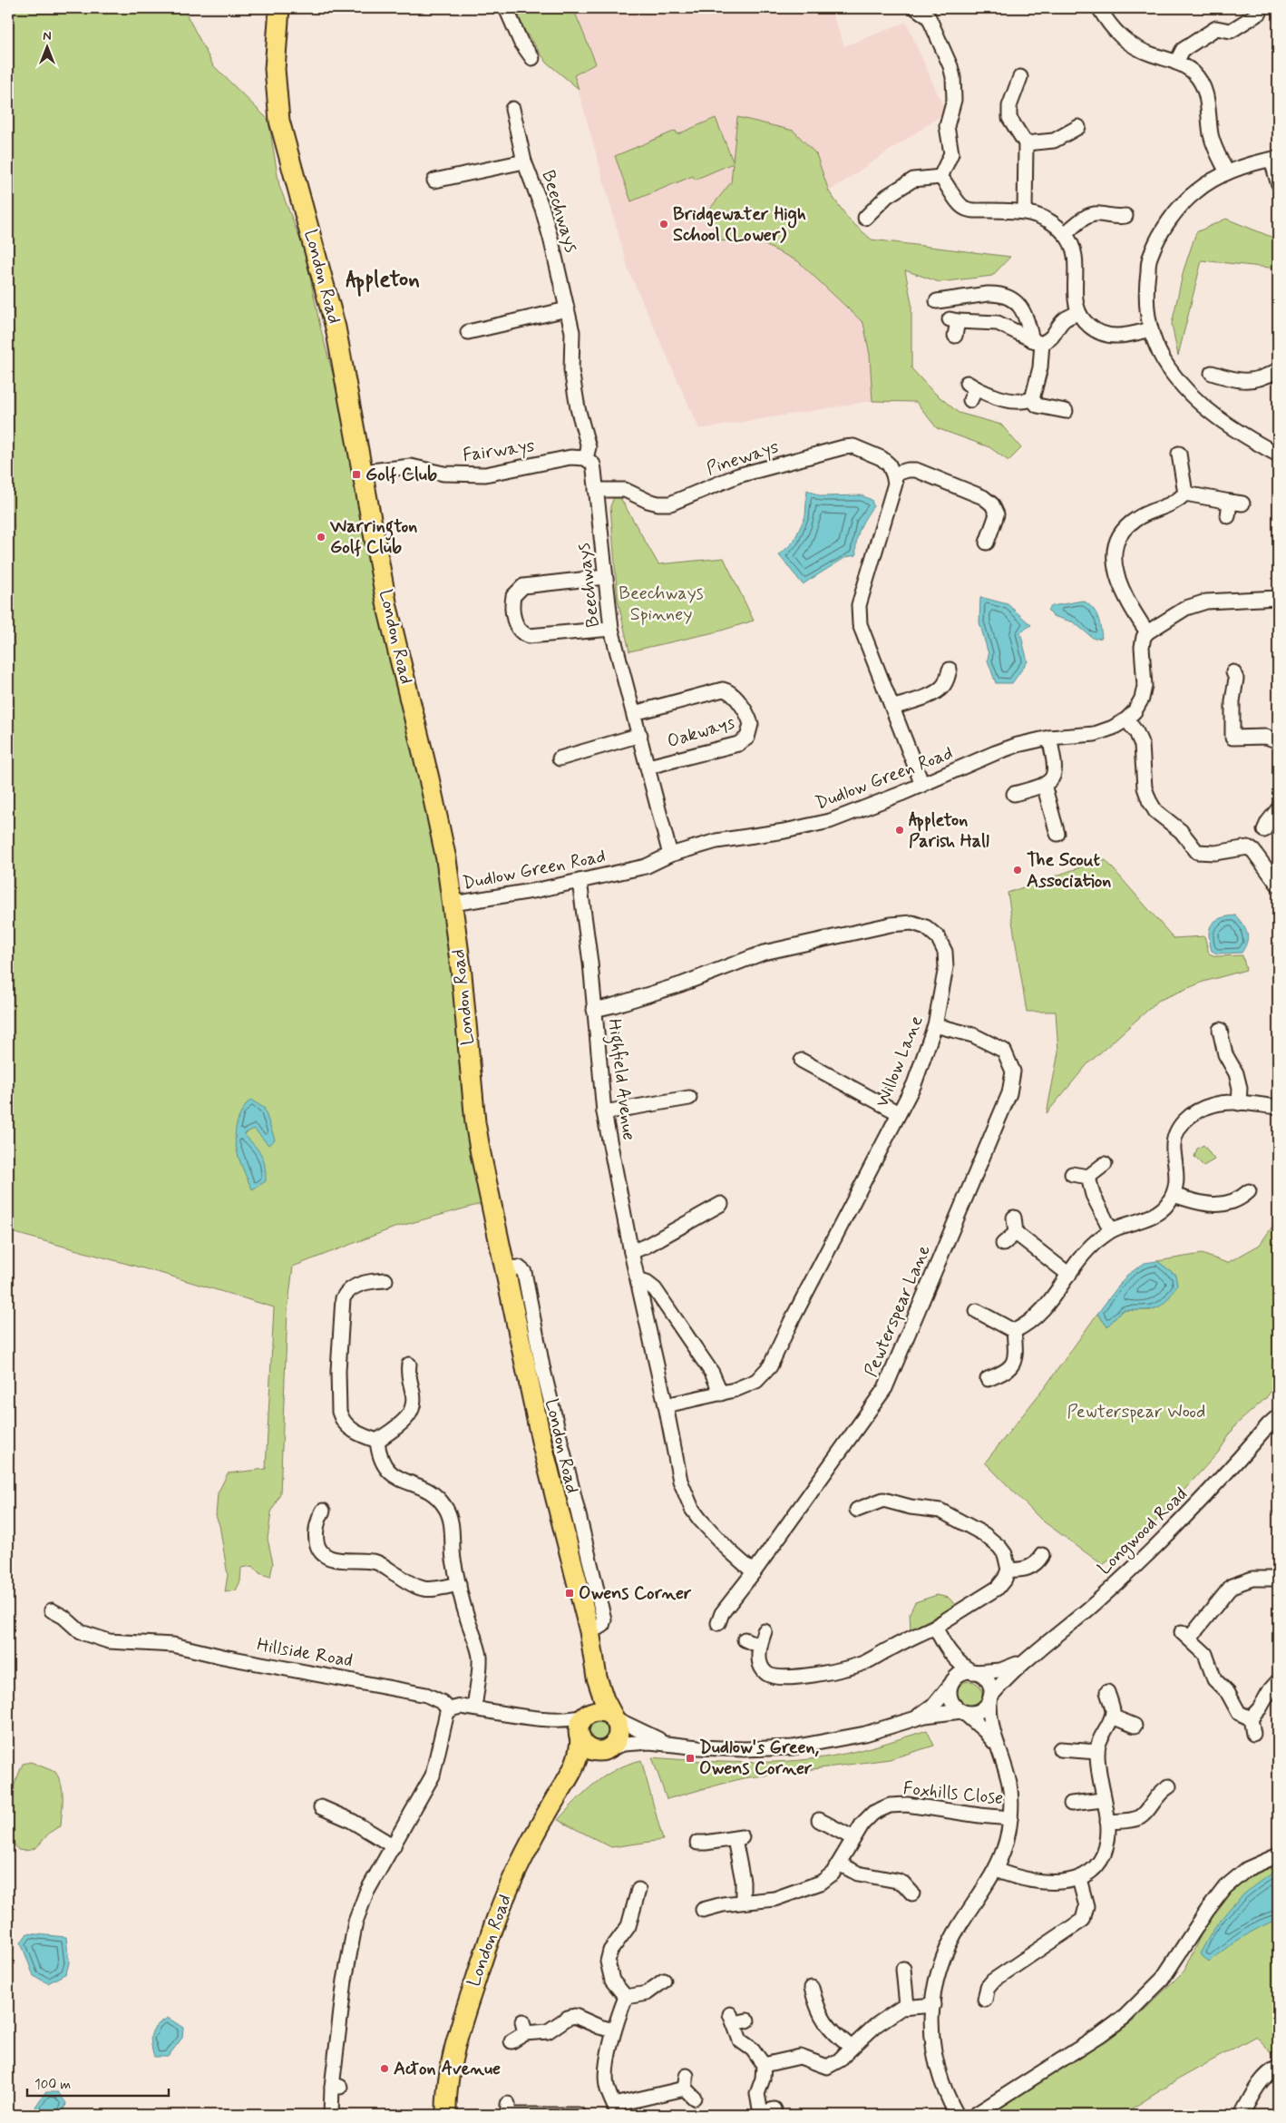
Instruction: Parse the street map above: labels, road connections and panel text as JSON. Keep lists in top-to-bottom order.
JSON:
{
  "streets": {
    "highway": ["London Road"],
    "street": [
      "Beechways",
      "Fairways",
      "Pineways",
      "Oakways",
      "Dudlow Green Road",
      "Willow Lane",
      "Highfield Avenue",
      "Pewterspear Lane",
      "Longwood Road",
      "Hillside Road",
      "Foxhills Close"
    ]
  },
  "crossings": [
    ["Beechways", "Fairways"],
    ["Beechways", "Pineways"],
    ["Beechways", "Oakways"],
    ["Beechways", "Dudlow Green Road"],
    ["London Road", "Fairways"],
    ["London Road", "Dudlow Green Road"],
    ["Dudlow Green Road", "Highfield Avenue"],
    ["Willow Lane", "Highfield Avenue"],
    ["Willow Lane", "Pewterspear Lane"],
    ["Highfield Avenue", "Pewterspear Lane"]
  ],
  "districts": ["Appleton"],
  "parks": ["Beechways Spinney", "Pewterspear Wood"],
  "places": {
    "other": [
      "Bridgewater High School (Lower)",
      "Warrington Golf Club",
      "Appleton Parish Hall",
      "The Scout Association",
      "Acton Avenue"
    ],
    "transit": ["Golf Club", "Owens Corner", "Dudlow's Green, Owens Corner"]
  },
  "scale_bar": "100 m",
  "north": "top"
}
